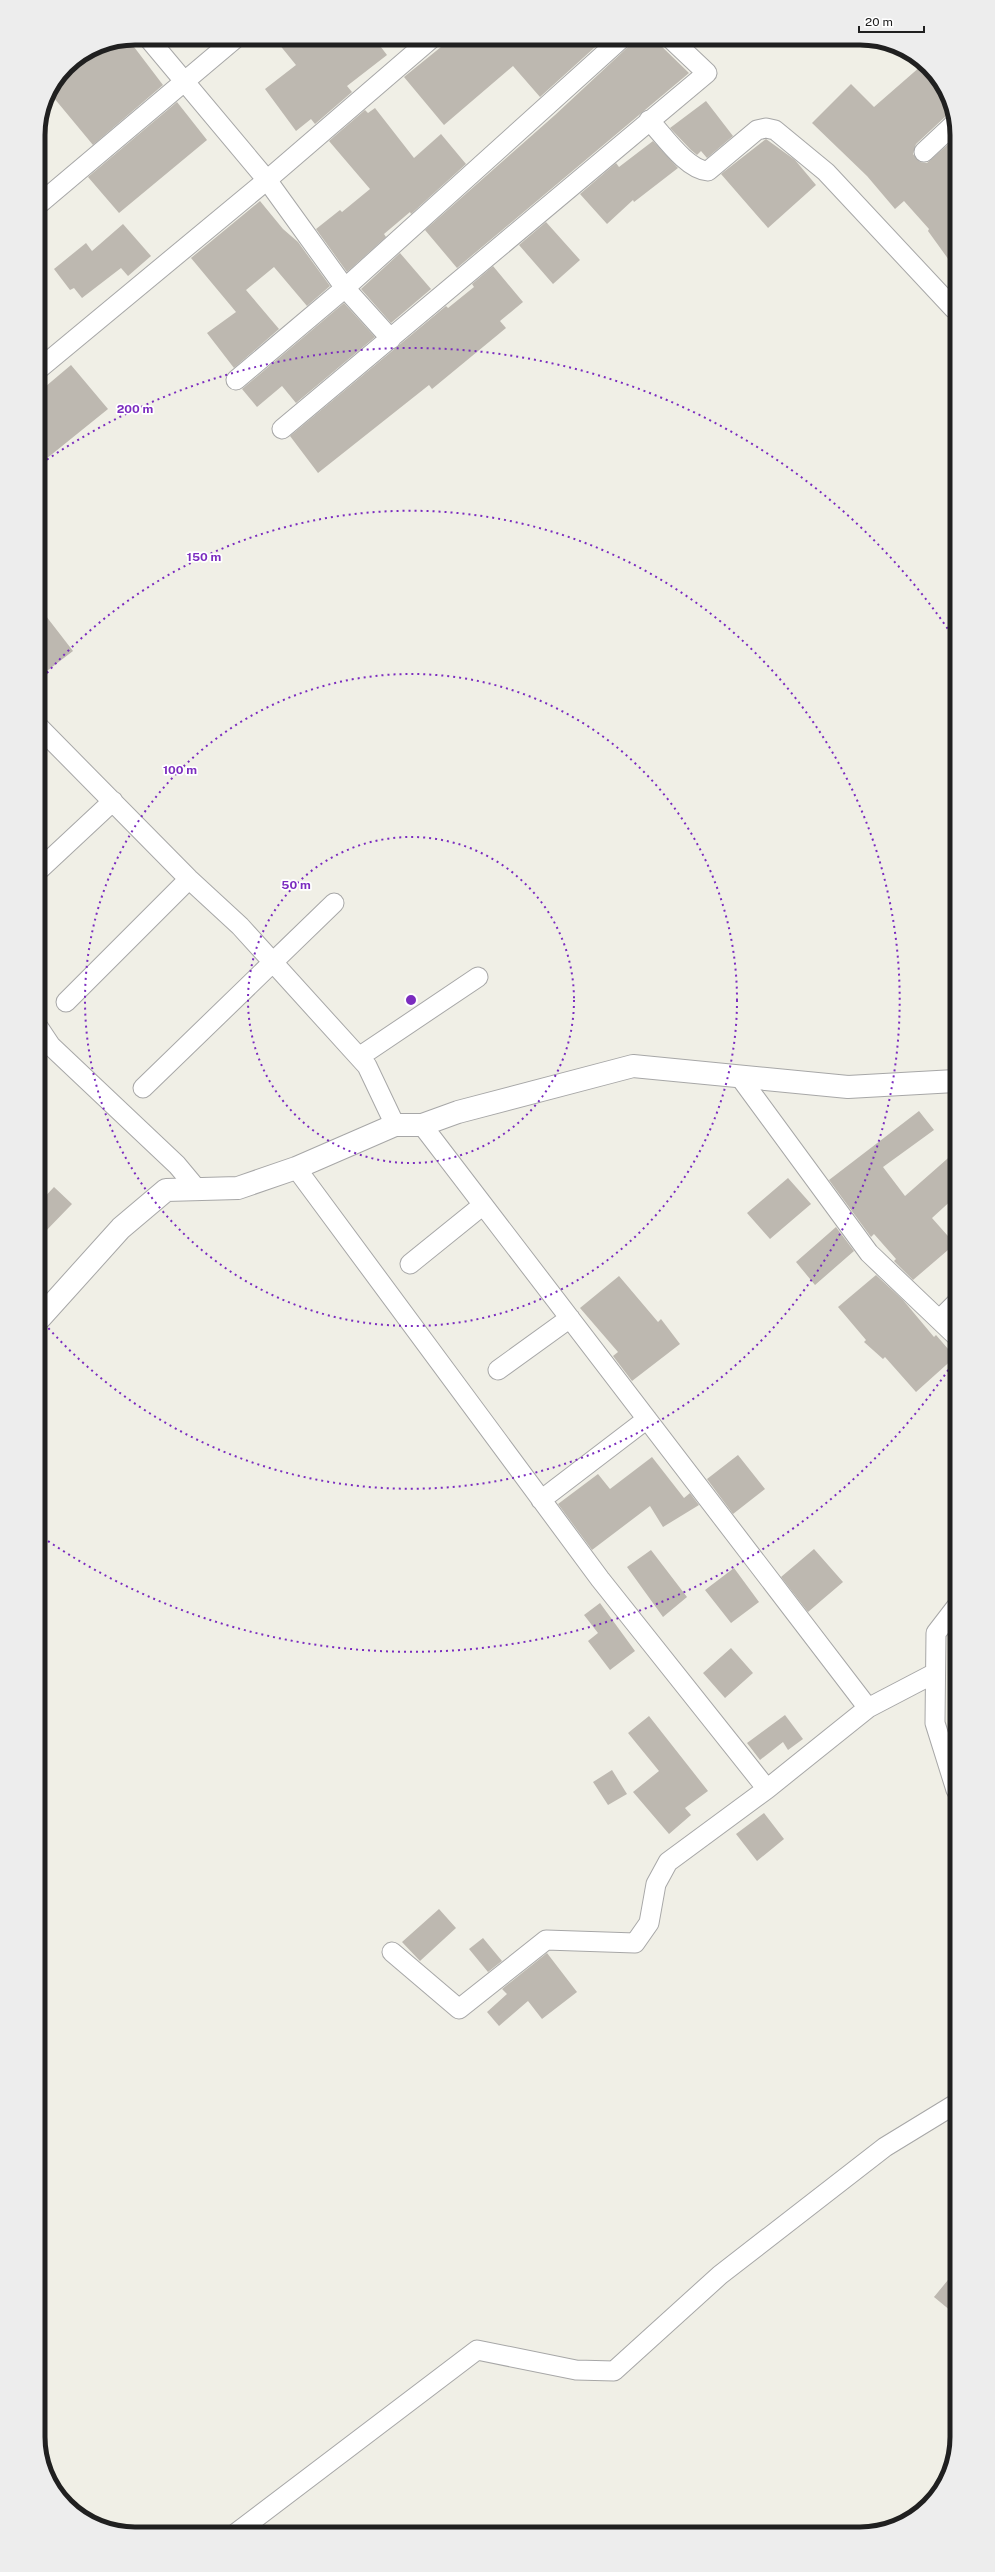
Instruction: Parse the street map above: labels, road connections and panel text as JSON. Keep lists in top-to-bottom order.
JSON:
{
  "scale_bar": "20 m",
  "rings": [
    "200 m",
    "150 m",
    "100 m",
    "50 m"
  ]
}
